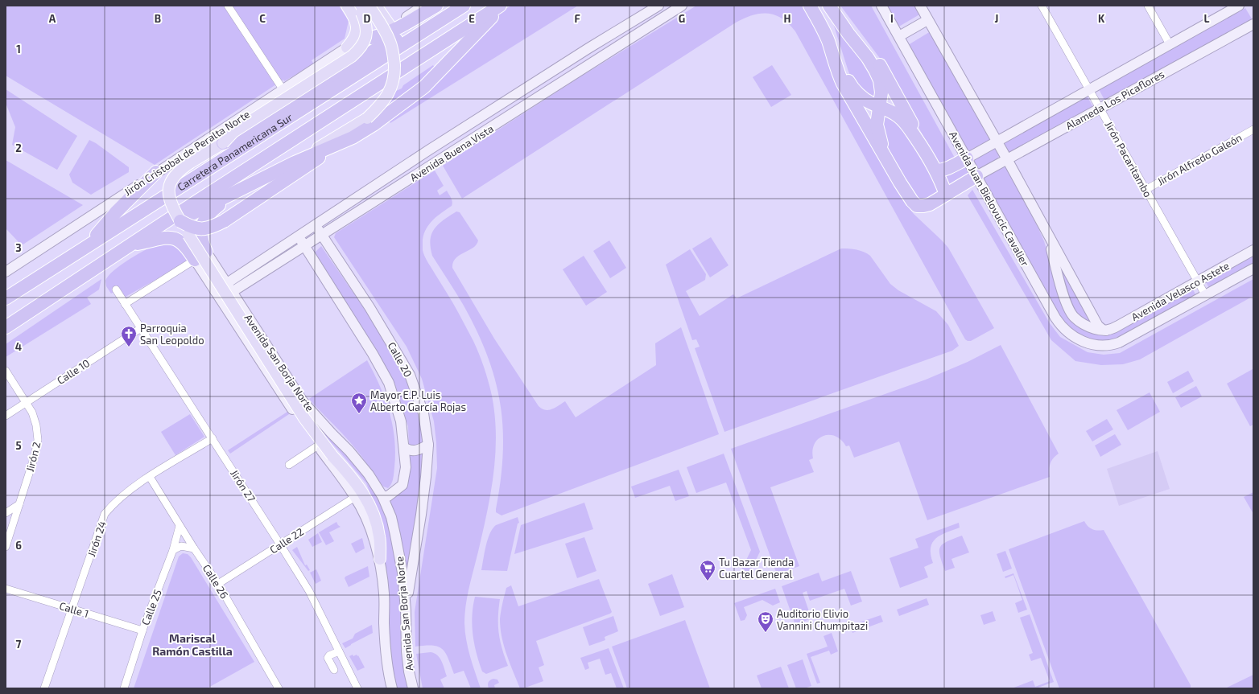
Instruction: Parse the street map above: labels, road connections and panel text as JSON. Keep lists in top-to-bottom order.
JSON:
{
  "streets": {
    "highway": ["Carretera Panamericana Sur"],
    "main road": [
      "Alameda Los Picaflores",
      "Jirón Cristobal de Peralta Norte",
      "Avenida Buena Vista",
      "Avenida Juan Bielovucic Cavalier",
      "Avenida Velasco Astete",
      "Calle 20",
      "Avenida San Borja Norte"
    ],
    "street": [
      "Jirón Pacaritambo",
      "Jirón Alfredo Galeón",
      "Calle 10",
      "Jirón 2",
      "Jirón 27",
      "Jirón 24",
      "Calle 22",
      "Calle 26",
      "Calle 25",
      "Calle 1"
    ]
  },
  "crossings": [
    ["Alameda Los Picaflores", "Jirón Pacaritambo"],
    ["Alameda Los Picaflores", "Avenida Juan Bielovucic Cavalier"],
    ["Avenida Buena Vista", "Calle 20"],
    ["Avenida Buena Vista", "Avenida San Borja Norte"],
    ["Jirón Pacaritambo", "Jirón Alfredo Galeón"],
    ["Jirón Pacaritambo", "Avenida Velasco Astete"],
    ["Avenida Juan Bielovucic Cavalier", "Avenida Velasco Astete"],
    ["Calle 20", "Avenida San Borja Norte"],
    ["Avenida San Borja Norte", "Calle 22"],
    ["Calle 10", "Jirón 2"],
    ["Calle 10", "Jirón 27"],
    ["Jirón 27", "Jirón 24"],
    ["Jirón 27", "Calle 22"],
    ["Jirón 24", "Calle 26"],
    ["Jirón 24", "Calle 1"],
    ["Calle 22", "Calle 26"],
    ["Calle 26", "Calle 25"],
    ["Calle 25", "Calle 1"]
  ],
  "districts": ["Mariscal Ramón Castilla"],
  "places": {
    "church": ["Parroquia San Leopoldo"],
    "place": ["Mayor E.P. Luis Alberto García Rojas"],
    "supermarket": ["Tu Bazar Tienda Cuartel General"],
    "theatre": ["Auditorio Elivio Vannini Chumpitazi"]
  },
  "grid": {
    "columns": [
      "A",
      "B",
      "C",
      "D",
      "E",
      "F",
      "G",
      "H",
      "I",
      "J",
      "K",
      "L"
    ],
    "rows": [
      "1",
      "2",
      "3",
      "4",
      "5",
      "6",
      "7"
    ]
  }
}
